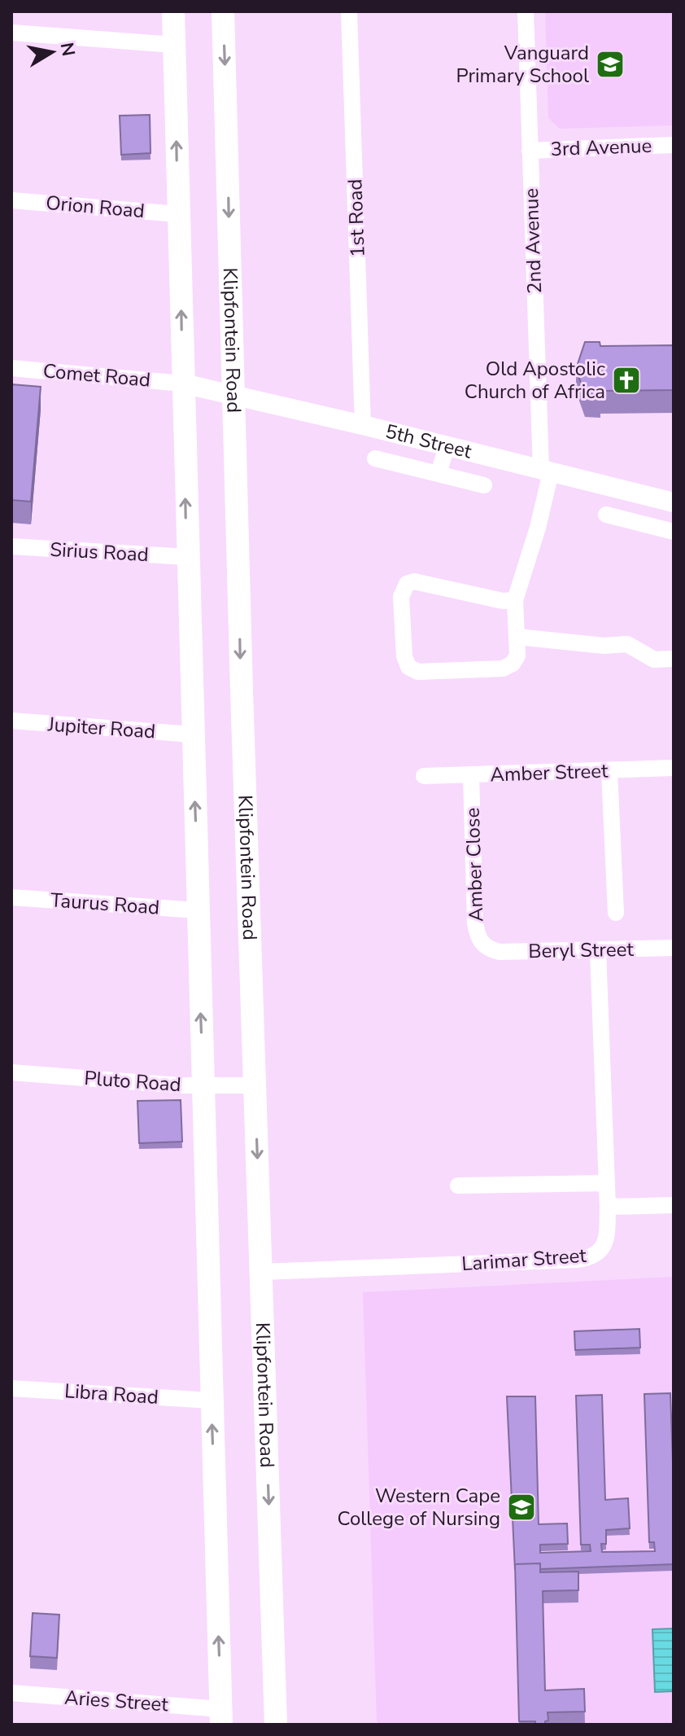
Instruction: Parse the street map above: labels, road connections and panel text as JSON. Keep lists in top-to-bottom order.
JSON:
{
  "streets": {
    "main road": ["Klipfontein Road"],
    "street": [
      "3rd Avenue",
      "Orion Road",
      "1st Road",
      "2nd Avenue",
      "Comet Road",
      "5th Street",
      "Sirius Road",
      "Jupiter Road",
      "Amber Street",
      "Amber Close",
      "Taurus Road",
      "Beryl Street",
      "Pluto Road",
      "Larimar Street",
      "Libra Road",
      "Aries Street"
    ]
  },
  "crossings": [
    ["3rd Avenue", "2nd Avenue"],
    ["1st Road", "5th Street"],
    ["2nd Avenue", "5th Street"],
    ["Klipfontein Road", "5th Street"],
    ["Klipfontein Road", "Pluto Road"],
    ["Klipfontein Road", "Larimar Street"],
    ["Comet Road", "5th Street"],
    ["Amber Street", "Amber Close"],
    ["Amber Close", "Beryl Street"],
    ["Beryl Street", "Larimar Street"]
  ],
  "places": {
    "school or university": ["Vanguard Primary School", "Western Cape College of Nursing"],
    "church": ["Old Apostolic Church of Africa"]
  },
  "north": "right"
}
